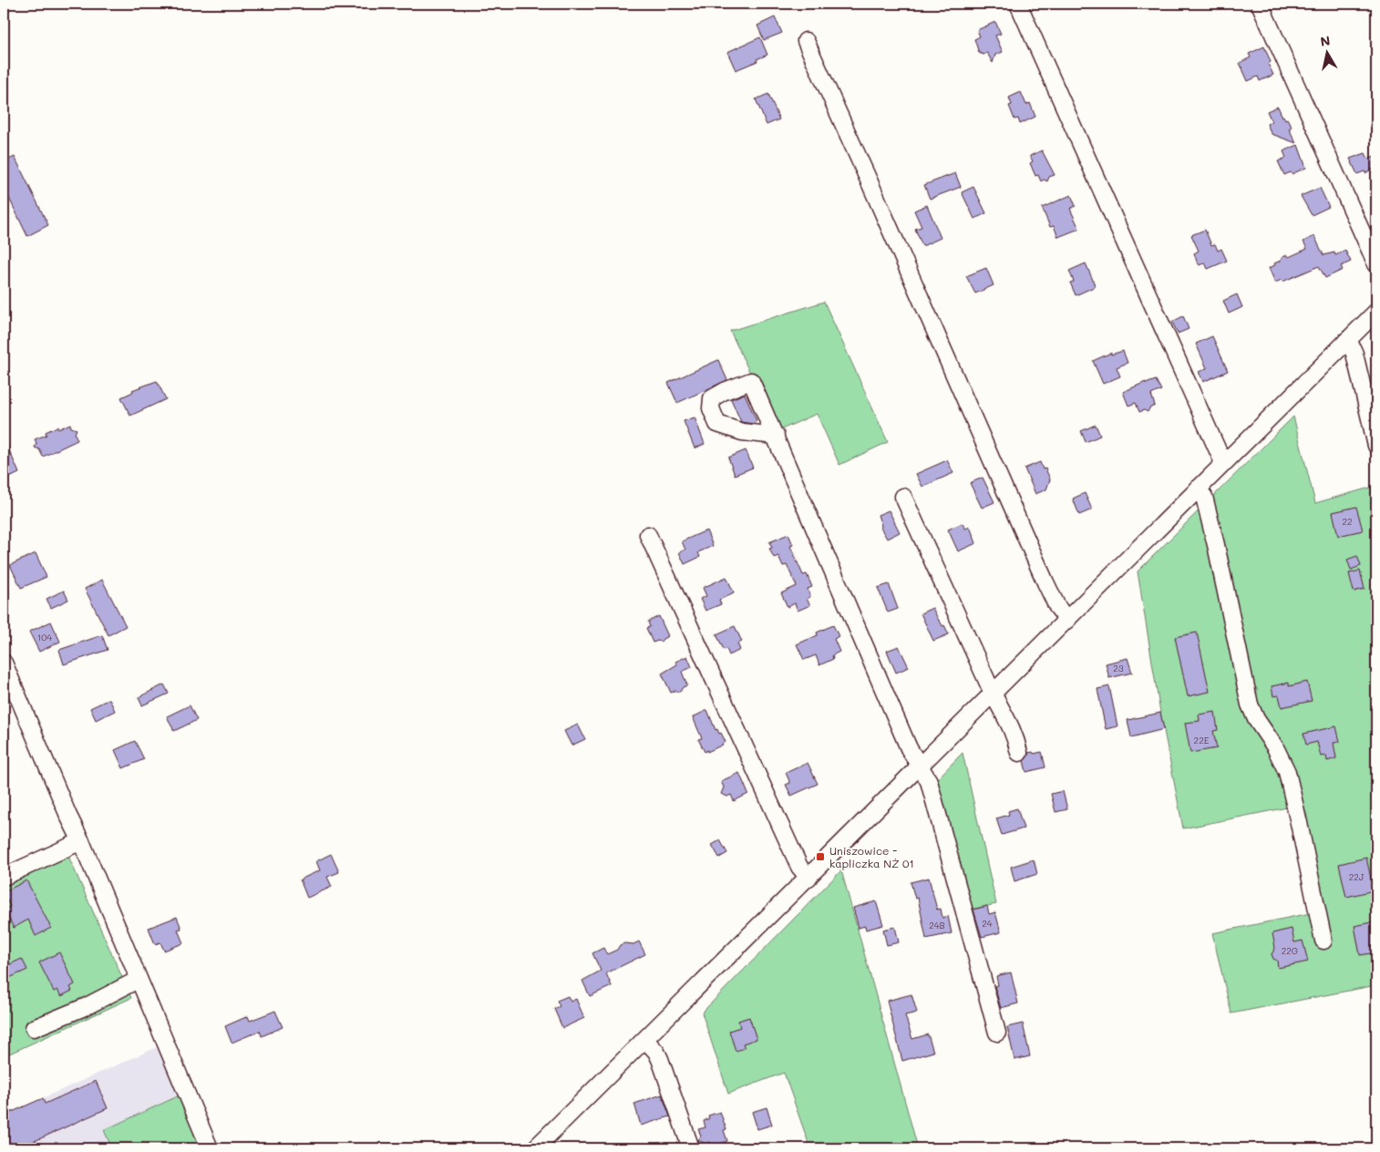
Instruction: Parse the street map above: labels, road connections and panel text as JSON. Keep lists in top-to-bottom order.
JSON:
{
  "places": {
    "transit": ["Uniszowice - kapliczka NŻ 01"]
  },
  "house_numbers": [
    "22",
    "104",
    "23",
    "22E",
    "22J",
    "24",
    "24B",
    "22G"
  ],
  "north": "top"
}
